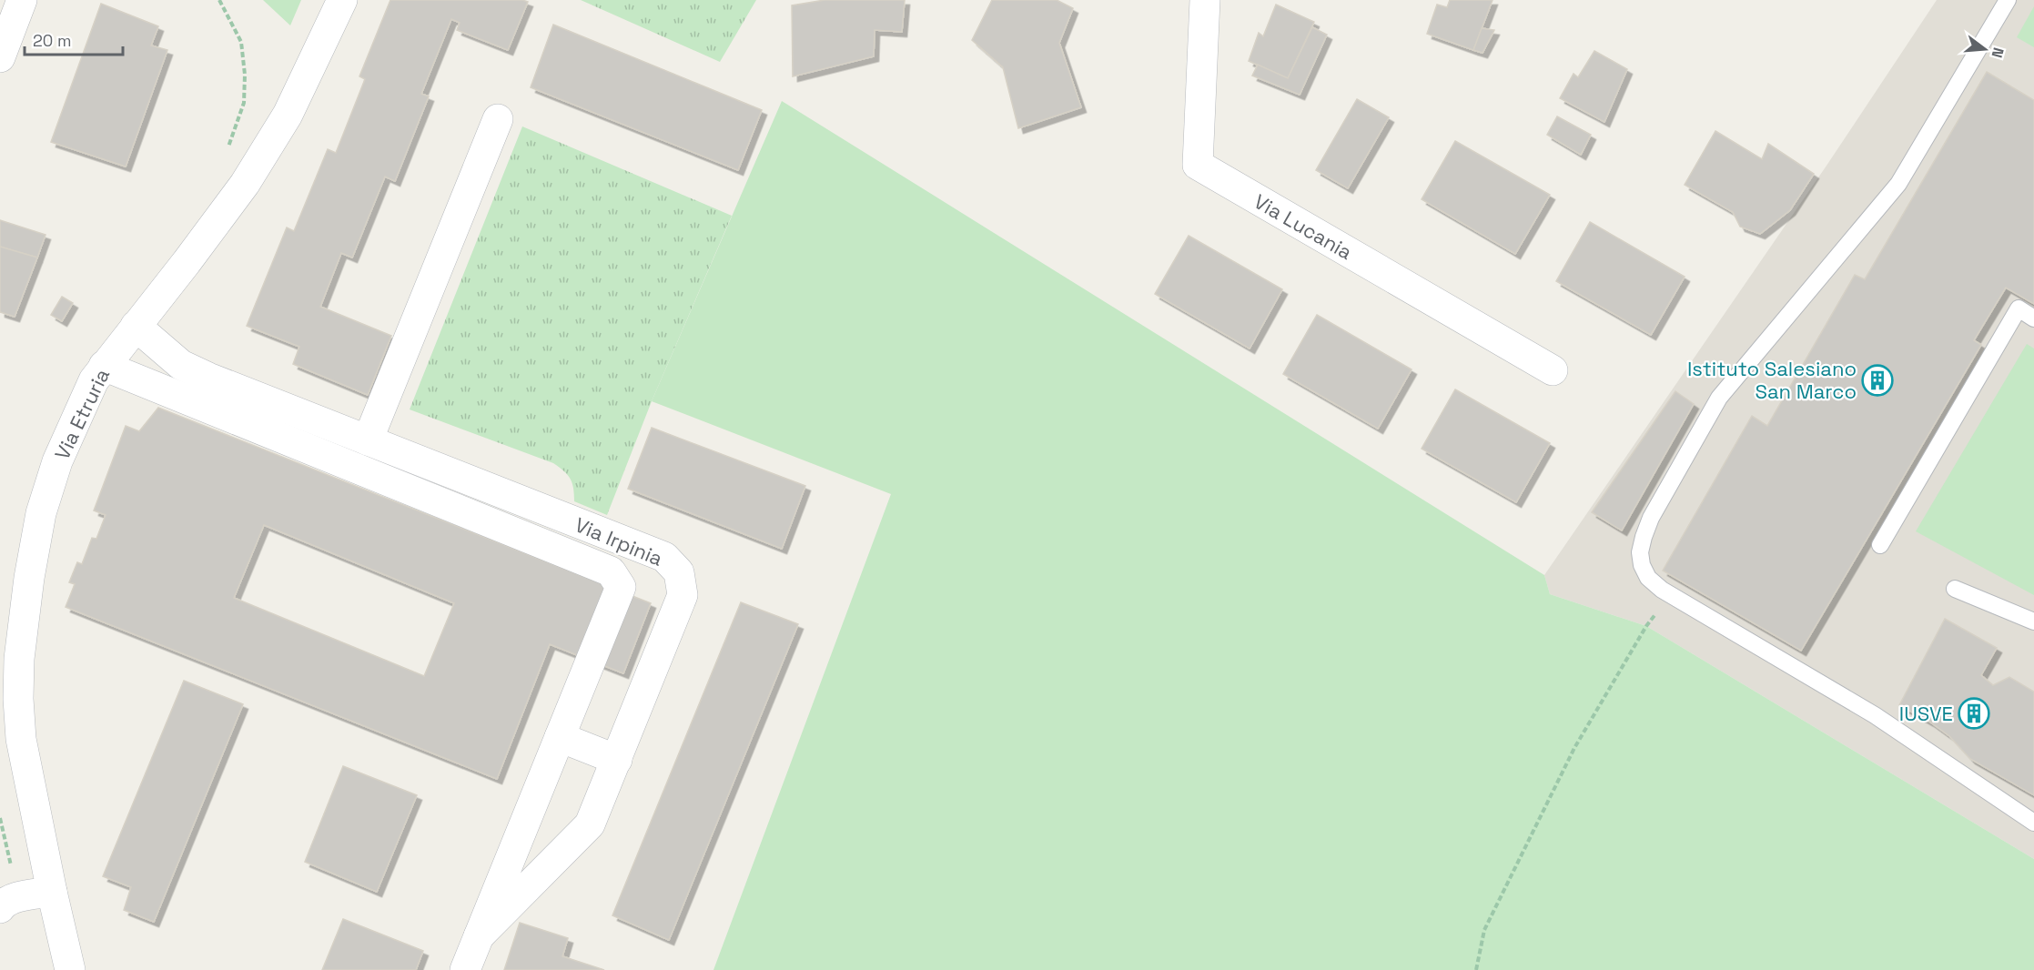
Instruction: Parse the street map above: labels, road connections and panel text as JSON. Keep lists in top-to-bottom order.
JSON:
{
  "streets": {
    "street": ["Via Lucania", "Via Etruria", "Via Irpinia"]
  },
  "crossings": [
    ["Via Etruria", "Via Irpinia"]
  ],
  "places": {
    "building": ["Istituto Salesiano San Marco", "IUSVE"]
  },
  "scale_bar": "20 m",
  "north": "right"
}
